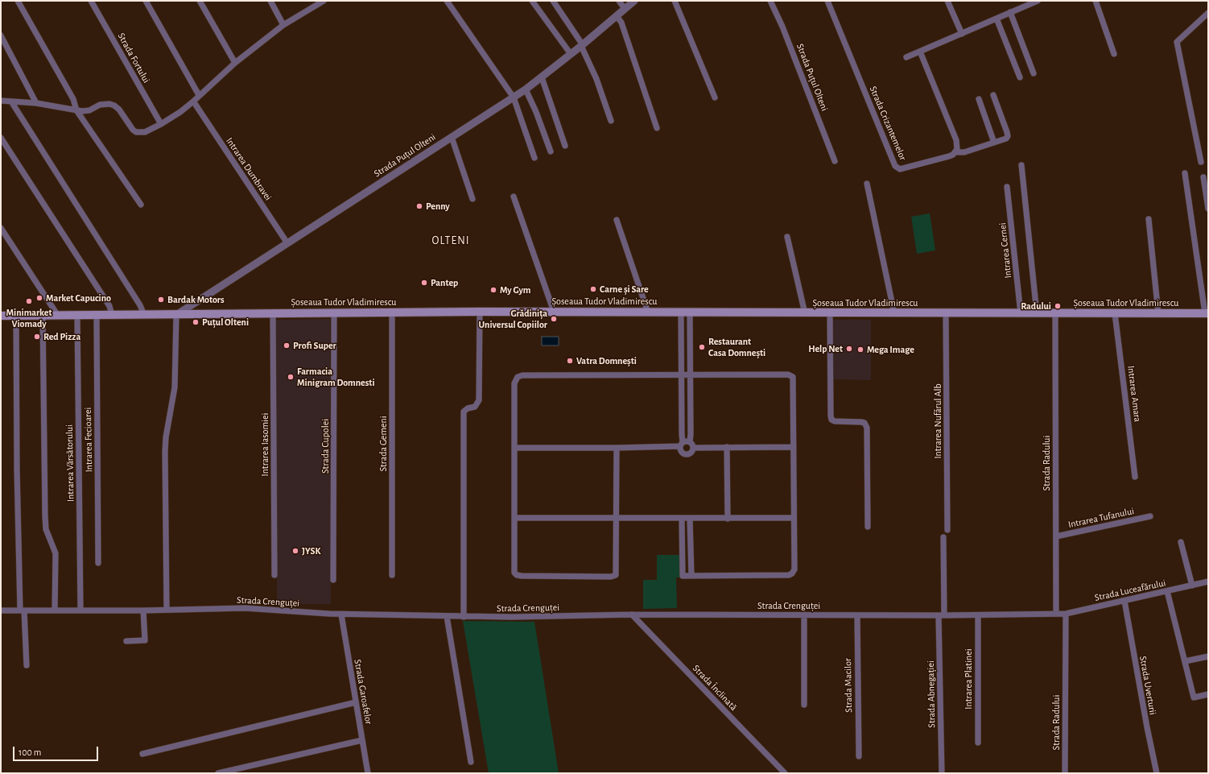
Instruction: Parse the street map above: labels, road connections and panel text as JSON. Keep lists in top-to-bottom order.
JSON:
{
  "streets": {
    "main road": ["Șoseaua Tudor Vladimirescu"],
    "street": [
      "Strada Fortului",
      "Strada Puțul Olteni",
      "Strada Crizantemelor",
      "Intrarea Dumbravei",
      "Intrarea Cernei",
      "Intrarea Amara",
      "Intrarea Nufărul Alb",
      "Intrarea Fecioarei",
      "Strada Gemeni",
      "Intrarea Iasomiei",
      "Strada Cupolei",
      "Intrarea Vărsătorului",
      "Strada Radului",
      "Intrarea Tufanului",
      "Strada Luceafărului",
      "Strada Crenguței",
      "Intrarea Platinei",
      "Strada Macilor",
      "Strada Uverturii",
      "Strada Înclinată",
      "Strada Garoafelor",
      "Strada Abnegației"
    ]
  },
  "crossings": [
    ["Strada Puțul Olteni", "Intrarea Dumbravei"],
    ["Strada Puțul Olteni", "Șoseaua Tudor Vladimirescu"],
    ["Intrarea Cernei", "Șoseaua Tudor Vladimirescu"],
    ["Șoseaua Tudor Vladimirescu", "Intrarea Amara"],
    ["Șoseaua Tudor Vladimirescu", "Intrarea Nufărul Alb"],
    ["Șoseaua Tudor Vladimirescu", "Intrarea Fecioarei"],
    ["Șoseaua Tudor Vladimirescu", "Strada Gemeni"],
    ["Șoseaua Tudor Vladimirescu", "Intrarea Iasomiei"],
    ["Șoseaua Tudor Vladimirescu", "Strada Cupolei"],
    ["Șoseaua Tudor Vladimirescu", "Intrarea Vărsătorului"],
    ["Șoseaua Tudor Vladimirescu", "Strada Radului"],
    ["Intrarea Vărsătorului", "Strada Crenguței"],
    ["Strada Radului", "Intrarea Tufanului"],
    ["Strada Radului", "Strada Luceafărului"],
    ["Strada Radului", "Strada Crenguței"],
    ["Strada Luceafărului", "Strada Crenguței"],
    ["Strada Luceafărului", "Strada Uverturii"],
    ["Strada Crenguței", "Intrarea Platinei"],
    ["Strada Crenguței", "Strada Macilor"],
    ["Strada Crenguței", "Strada Înclinată"],
    ["Strada Crenguței", "Strada Garoafelor"],
    ["Strada Crenguței", "Strada Abnegației"]
  ],
  "districts": ["OLTENI"],
  "places": [
    "Penny",
    "Pantep",
    "Carne și Sare",
    "My Gym",
    "Market Capucino",
    "Bardak Motors",
    "Minimarket Viomady",
    "Radului",
    "Grădinița Universul Copiilor",
    "Puțul Olteni",
    "Red Pizza",
    "Profi Super",
    "Restaurant Casa Domnești",
    "Help Net",
    "Mega Image",
    "Vatra Domnești",
    "Farmacia Minigram Domnesti",
    "JYSK"
  ],
  "scale_bar": "100 m"
}
